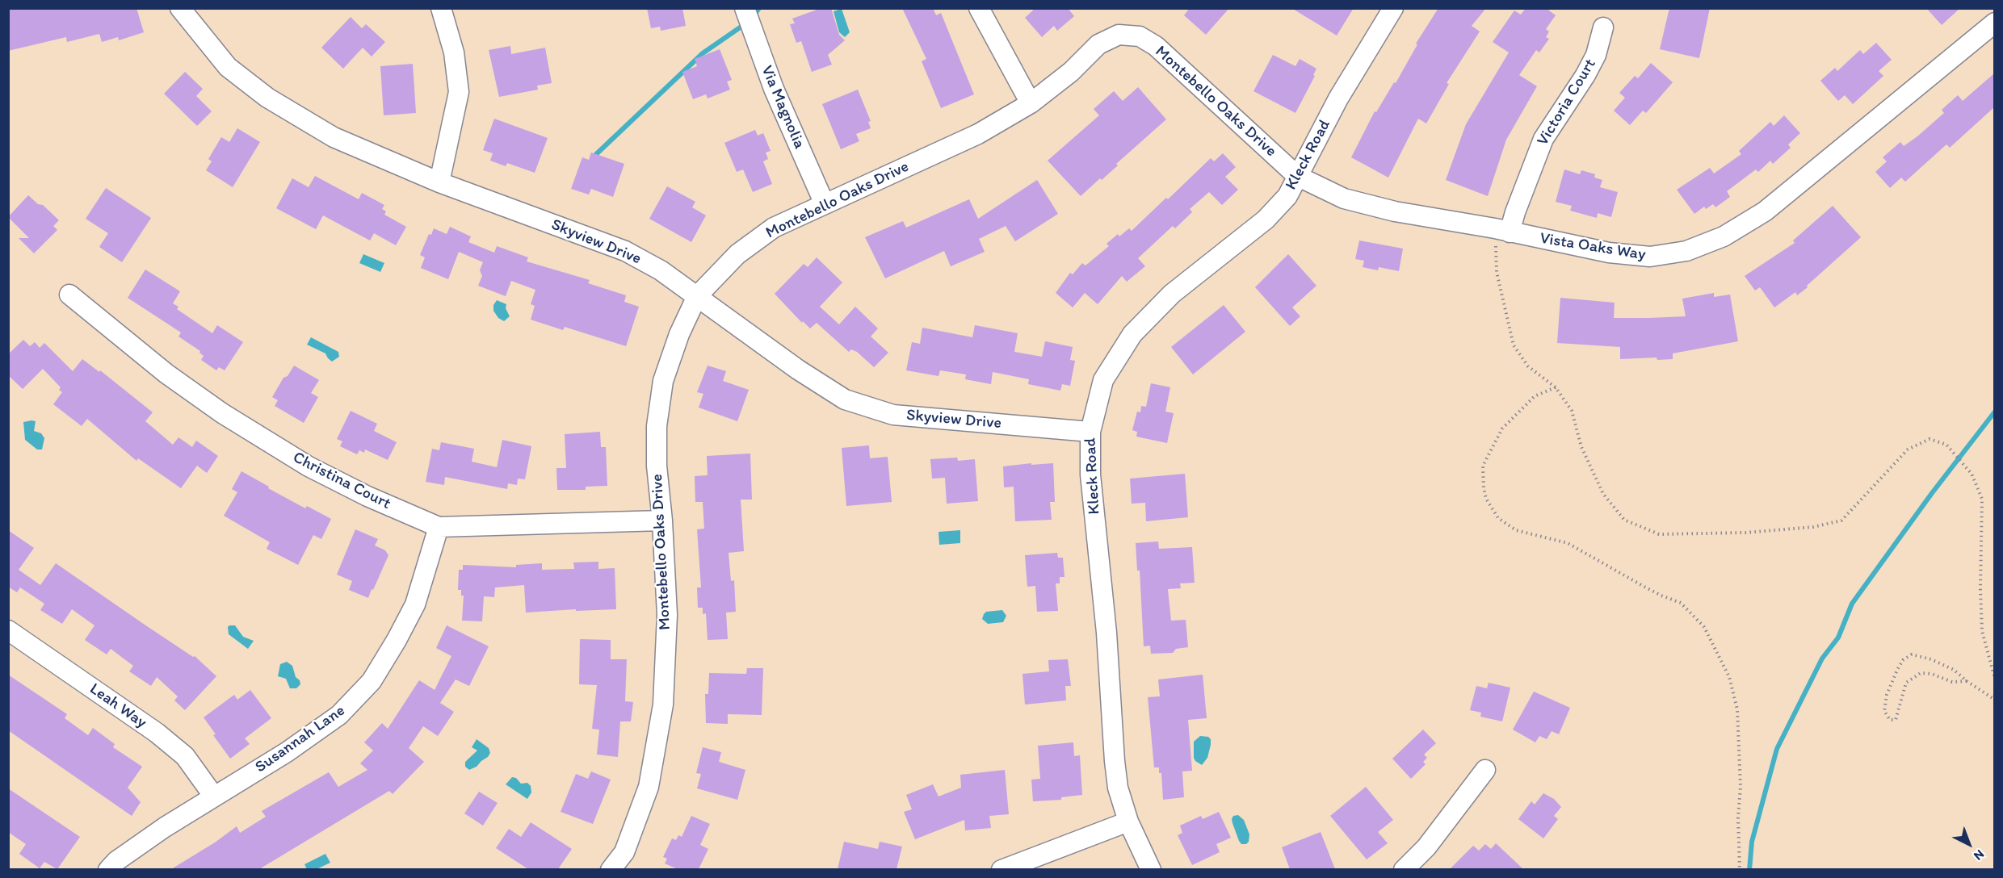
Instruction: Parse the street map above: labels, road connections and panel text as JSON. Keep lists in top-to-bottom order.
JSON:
{
  "streets": {
    "street": [
      "Montebello Oaks Drive",
      "Victoria Court",
      "Via Magnolia",
      "Kleck Road",
      "Skyview Drive",
      "Vista Oaks Way",
      "Christina Court",
      "Leah Way",
      "Susannah Lane"
    ]
  },
  "crossings": [
    ["Montebello Oaks Drive", "Via Magnolia"],
    ["Montebello Oaks Drive", "Kleck Road"],
    ["Montebello Oaks Drive", "Skyview Drive"],
    ["Montebello Oaks Drive", "Vista Oaks Way"],
    ["Montebello Oaks Drive", "Christina Court"],
    ["Victoria Court", "Vista Oaks Way"],
    ["Kleck Road", "Skyview Drive"],
    ["Kleck Road", "Vista Oaks Way"],
    ["Christina Court", "Susannah Lane"],
    ["Leah Way", "Susannah Lane"]
  ],
  "north": "bottom right"
}
